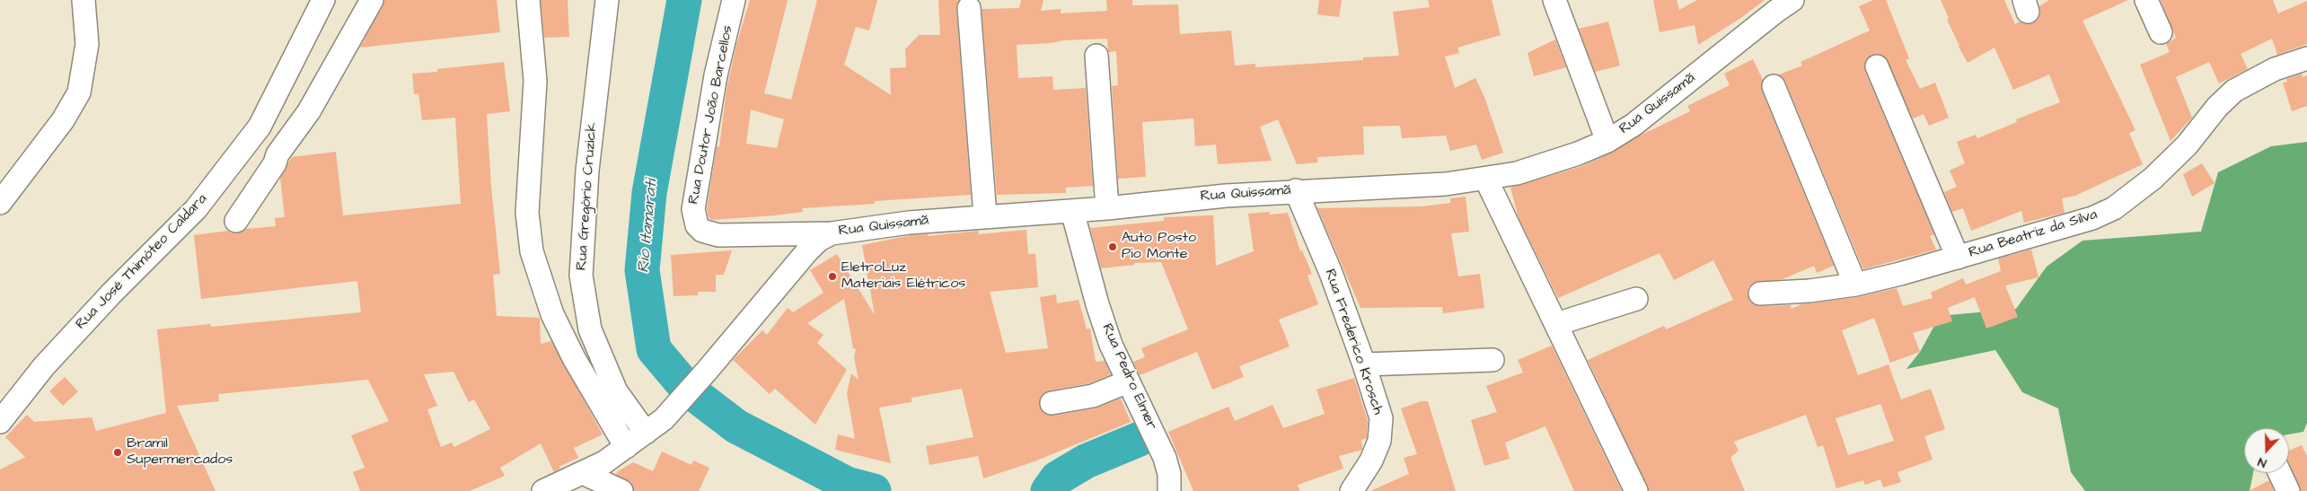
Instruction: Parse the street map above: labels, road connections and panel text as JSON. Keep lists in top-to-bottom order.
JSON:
{
  "streets": {
    "street": [
      "Rua Quissamã",
      "Rua Doutor João Barcellos",
      "Rua Gregório Cruzick",
      "Rua Beatriz da Silva",
      "Rua José Thimóteo Caldara",
      "Rua Frederico Krosch",
      "Rua Pedro Elmer"
    ]
  },
  "crossings": [
    ["Rua Quissamã", "Rua Doutor João Barcellos"],
    ["Rua Quissamã", "Rua Gregório Cruzick"],
    ["Rua Quissamã", "Rua Frederico Krosch"],
    ["Rua Quissamã", "Rua Pedro Elmer"]
  ],
  "water": ["Rio Itamarati"],
  "places": ["Auto Posto Pio Monte", "EletroLuz Materiais Elétricos", "Bramil Supermercados"],
  "north": "bottom"
}
